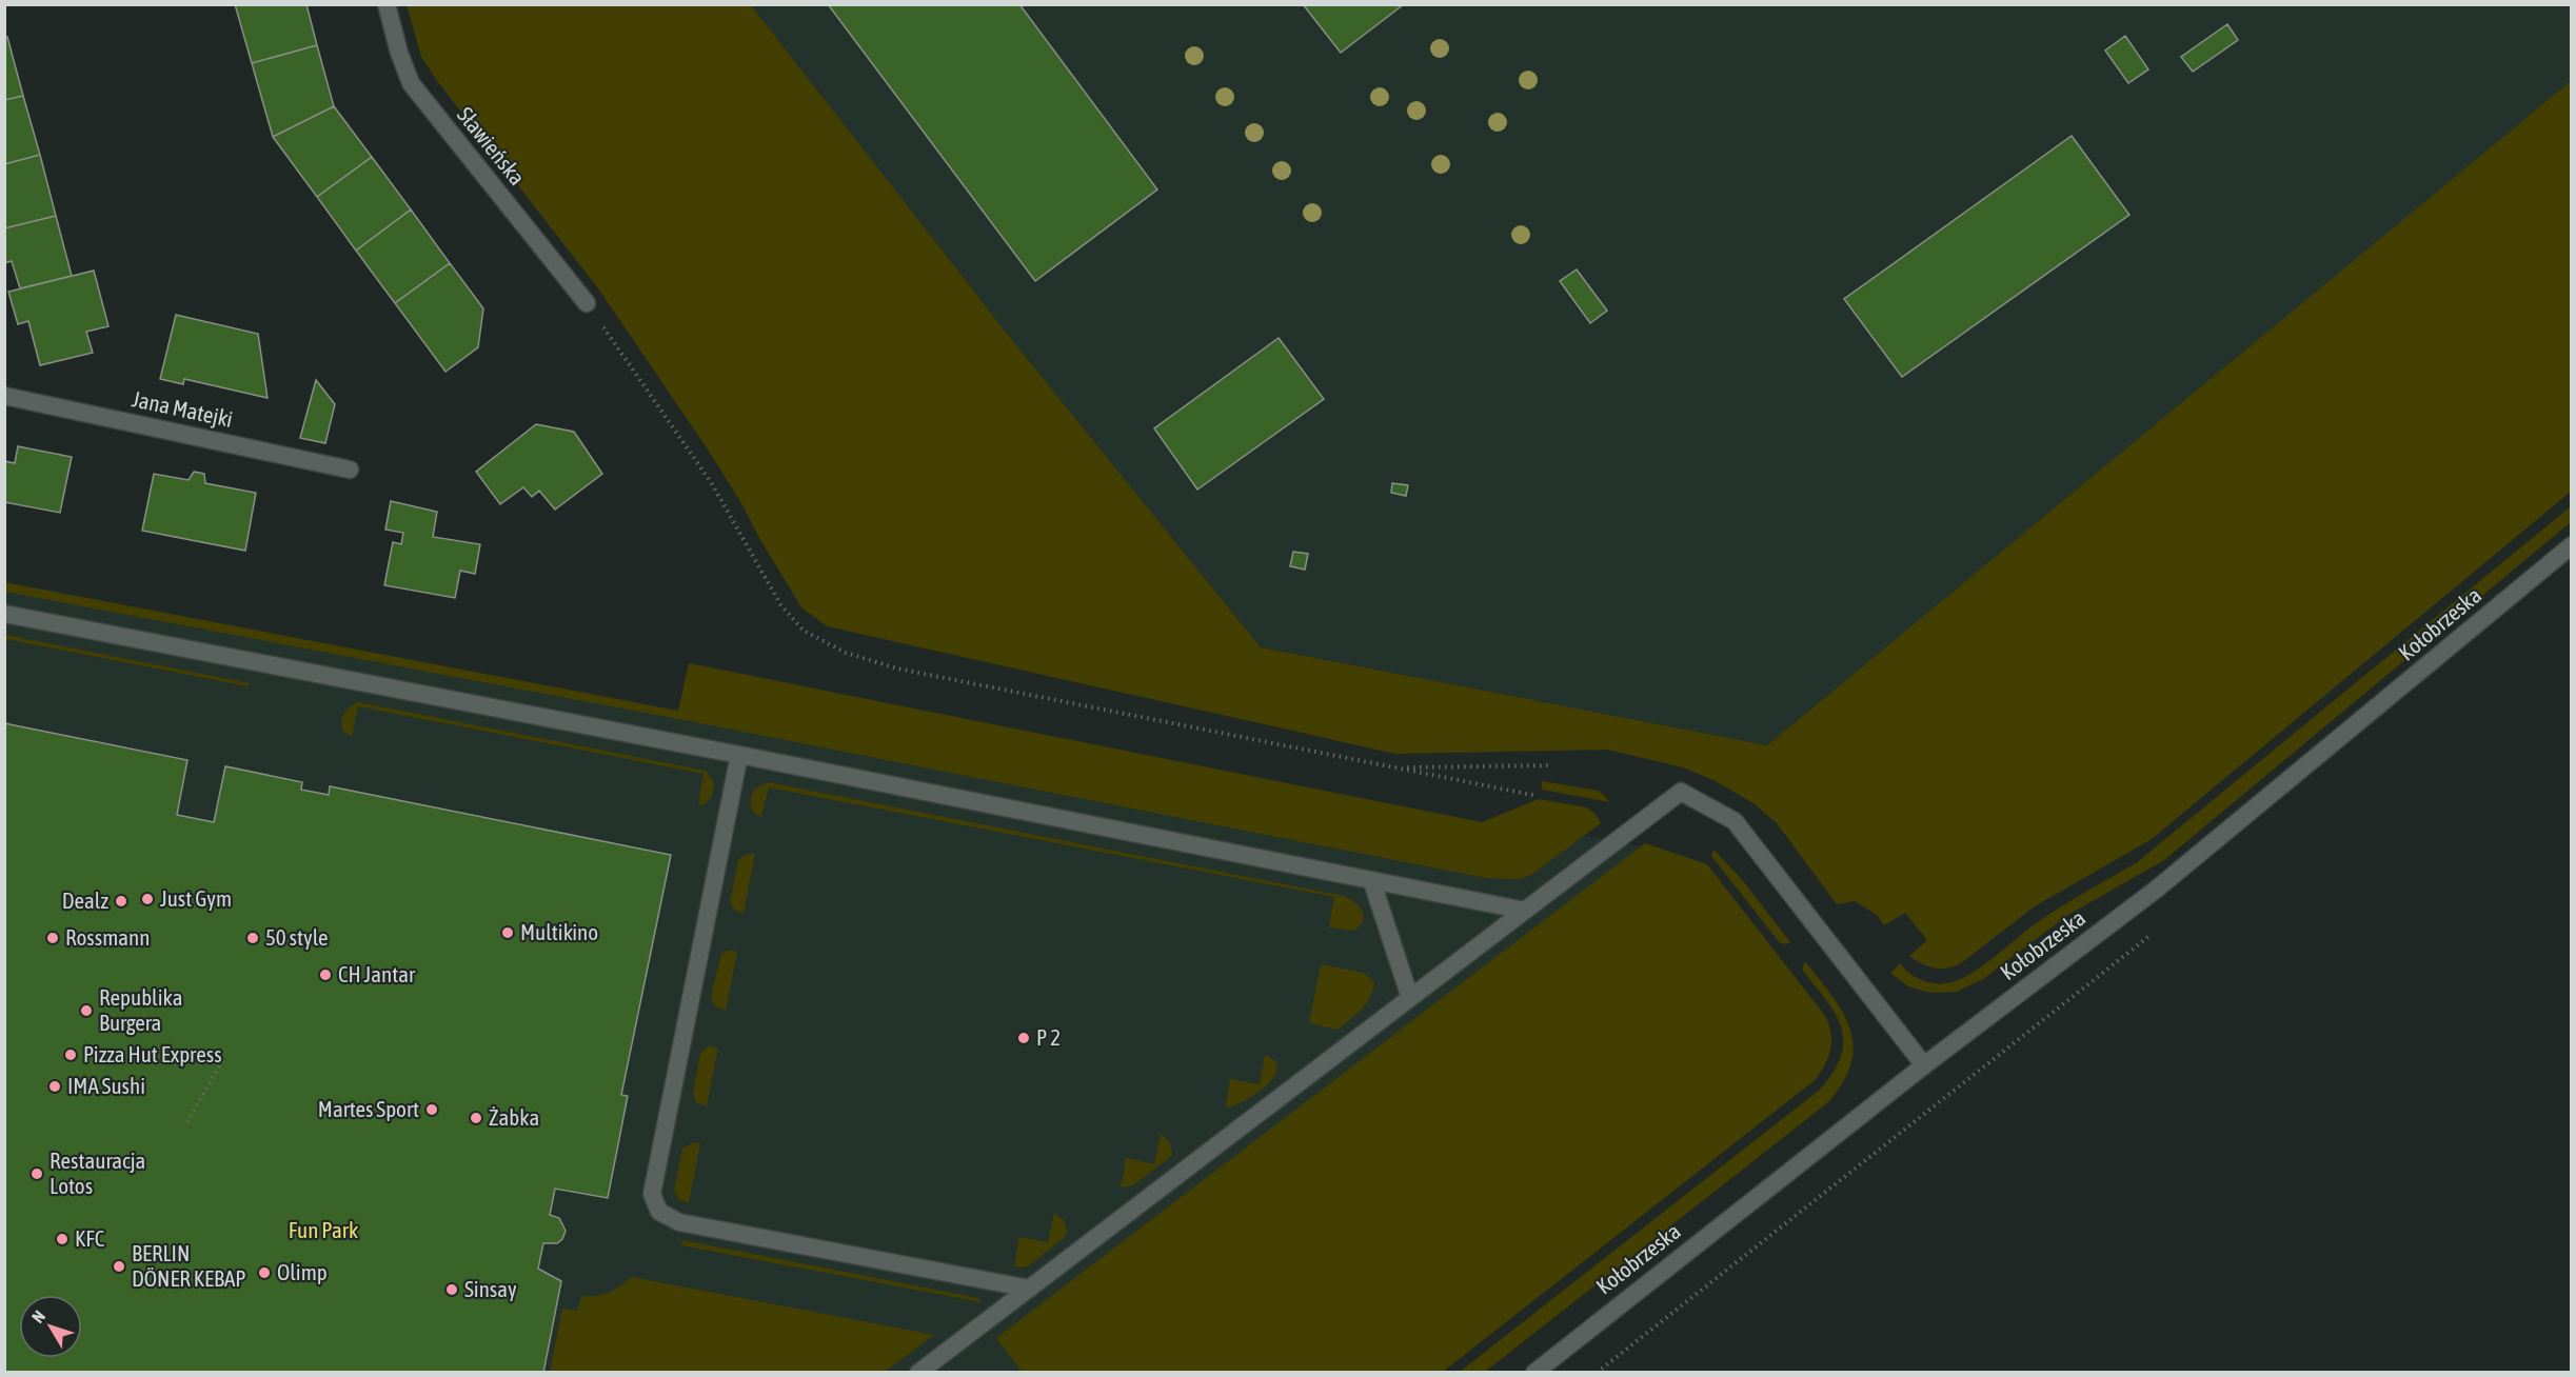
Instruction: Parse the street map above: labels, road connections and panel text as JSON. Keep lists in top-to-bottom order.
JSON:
{
  "streets": {
    "street": ["Sławieńska", "Jana Matejki", "Kołobrzeska"]
  },
  "parks": ["Fun Park"],
  "places": [
    "Just Gym",
    "Dealz",
    "Multikino",
    "Rossmann",
    "50 style",
    "CH Jantar",
    "Republika Burgera",
    "P 2",
    "Pizza Hut Express",
    "IMA Sushi",
    "Martes Sport",
    "Żabka",
    "Restauracja Lotos",
    "KFC",
    "BERLIN DÖNER KEBAP",
    "Olimp",
    "Sinsay"
  ],
  "north": "top left"
}
